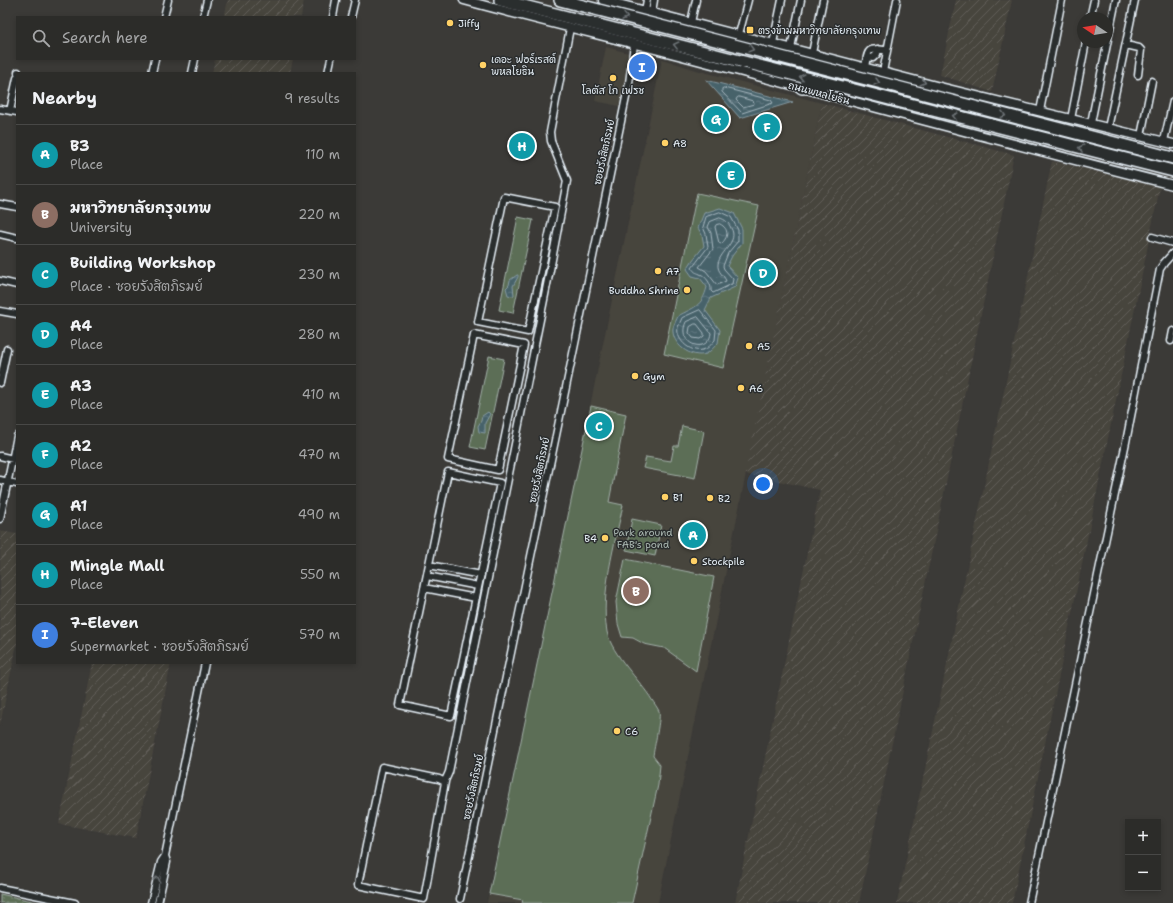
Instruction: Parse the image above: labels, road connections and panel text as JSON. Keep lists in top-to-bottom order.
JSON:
{
  "streets": {
    "highway": ["ถนนพหลโยธิน"],
    "street": ["ซอยรังสิตภิรมย์"]
  },
  "crossings": [
    ["ถนนพหลโยธิน", "ซอยรังสิตภิรมย์"]
  ],
  "parks": ["Park around FAB's pond"],
  "places": {
    "other": [
      "Jiffy",
      "เดอะ ฟอร์เรสต์ พหลโยธิน",
      "โลตัส โก เฟรช",
      "A8",
      "A7",
      "Buddha Shrine",
      "A5",
      "Gym",
      "A6",
      "B1",
      "B2",
      "B4",
      "Stockpile",
      "C6"
    ],
    "transit": ["ตรงข้ามมหาวิทยาลัยกรุงเทพ"]
  },
  "north": "left",
  "page": {
    "search": "Search here",
    "pins": [
      "I",
      "G",
      "F",
      "H",
      "E",
      "D",
      "C",
      "A",
      "B"
    ],
    "heading": ["Nearby", "9 results"],
    "list": [
      {
        "mark": "A",
        "name": "B3",
        "note": "Place",
        "value": "110 m"
      },
      {
        "mark": "B",
        "name": "มหาวิทยาลัยกรุงเทพ",
        "note": "University",
        "value": "220 m"
      },
      {
        "mark": "C",
        "name": "Building Workshop",
        "note": "Place · ซอยรังสิตภิรมย์",
        "value": "230 m"
      },
      {
        "mark": "D",
        "name": "A4",
        "note": "Place",
        "value": "280 m"
      },
      {
        "mark": "E",
        "name": "A3",
        "note": "Place",
        "value": "410 m"
      },
      {
        "mark": "F",
        "name": "A2",
        "note": "Place",
        "value": "470 m"
      },
      {
        "mark": "G",
        "name": "A1",
        "note": "Place",
        "value": "490 m"
      },
      {
        "mark": "H",
        "name": "Mingle Mall",
        "note": "Place",
        "value": "550 m"
      },
      {
        "mark": "I",
        "name": "7-Eleven",
        "note": "Supermarket · ซอยรังสิตภิรมย์",
        "value": "570 m"
      }
    ],
    "map_buttons": ["+", "−"]
  }
}
